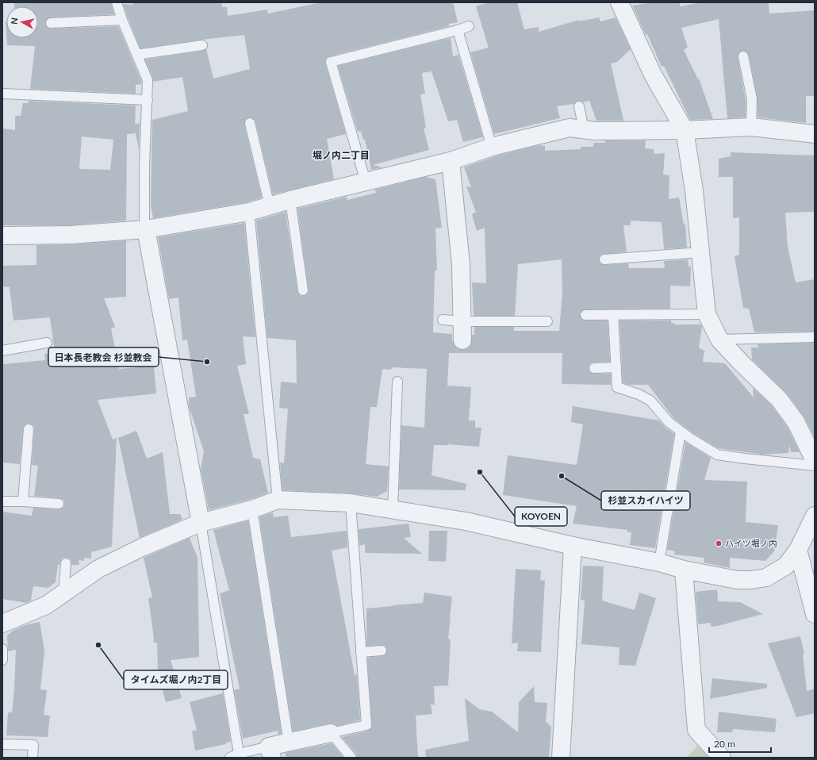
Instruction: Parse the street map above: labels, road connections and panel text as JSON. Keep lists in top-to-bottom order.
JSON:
{
  "districts": ["堀ノ内二丁目"],
  "places": [
    "日本長老教会 杉並教会",
    "KOYOEN",
    "杉並スカイハイツ",
    "ハイツ堀ノ内",
    "タイムズ堀ノ内2丁目"
  ],
  "scale_bar": "20 m",
  "north": "left"
}
